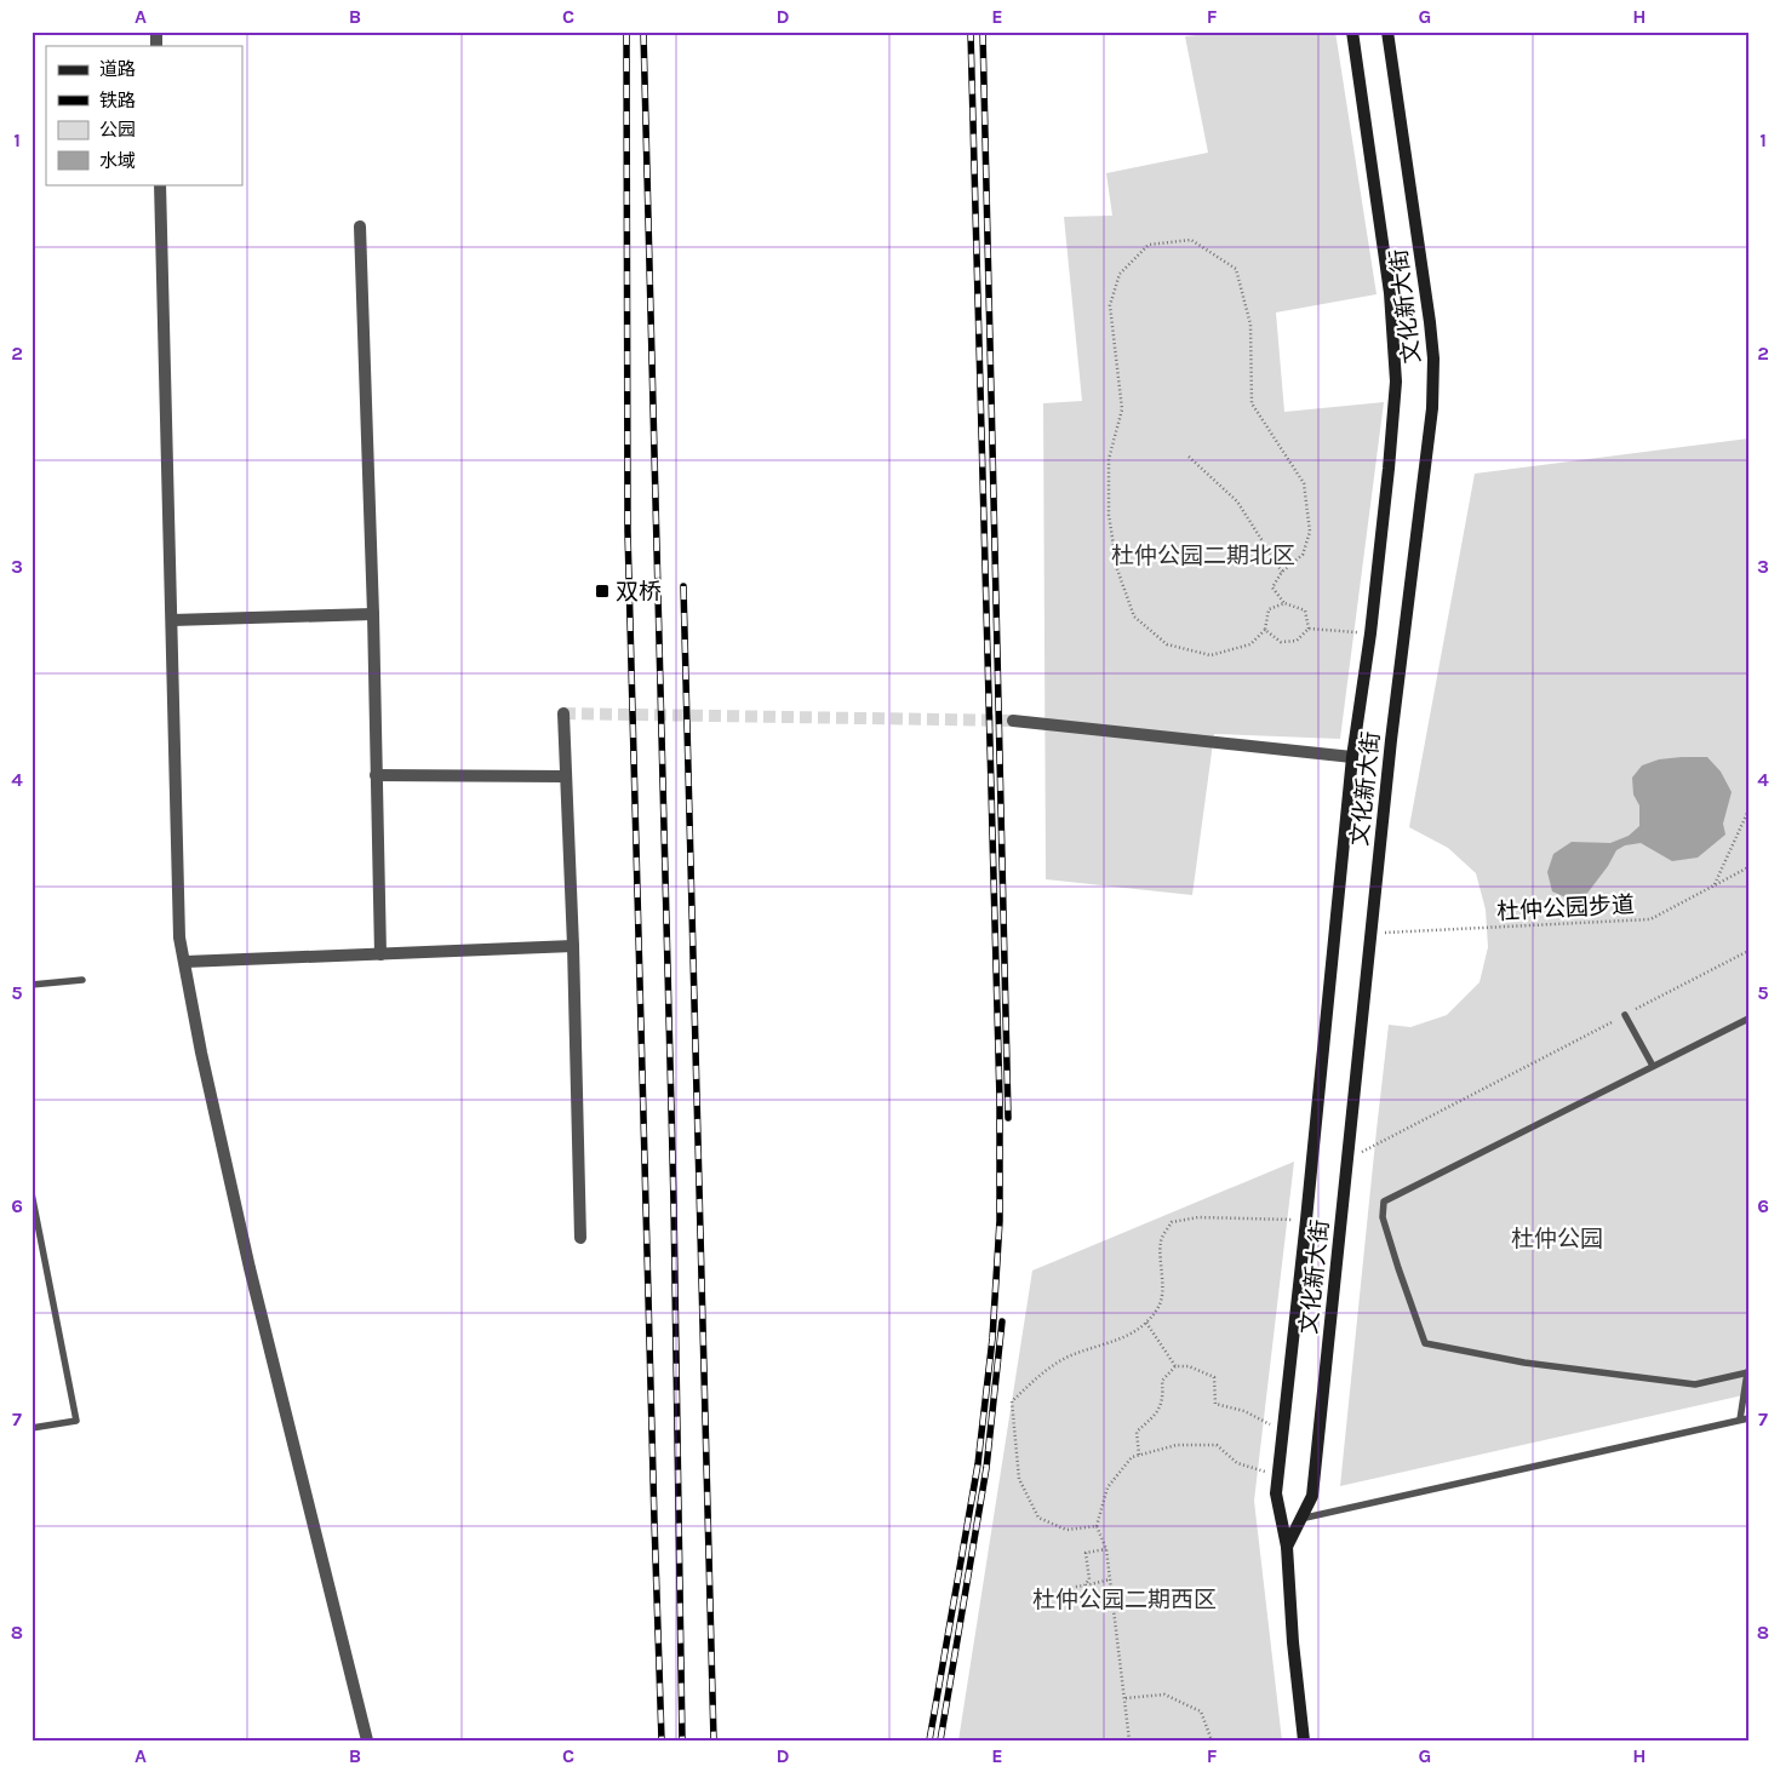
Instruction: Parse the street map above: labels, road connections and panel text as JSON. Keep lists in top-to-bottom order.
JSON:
{
  "streets": {
    "street": ["文化新大街"],
    "path": ["杜仲公园步道"]
  },
  "crossings": [
    ["文化新大街", "杜仲公园步道"]
  ],
  "parks": ["杜仲公园二期北区", "杜仲公园", "杜仲公园二期西区"],
  "places": {
    "transit": ["双桥"]
  },
  "legend": [
    "道路",
    "铁路",
    "公园",
    "水域"
  ],
  "grid": {
    "columns": [
      "A",
      "B",
      "C",
      "D",
      "E",
      "F",
      "G",
      "H"
    ],
    "rows": [
      "1",
      "2",
      "3",
      "4",
      "5",
      "6",
      "7",
      "8"
    ]
  }
}
